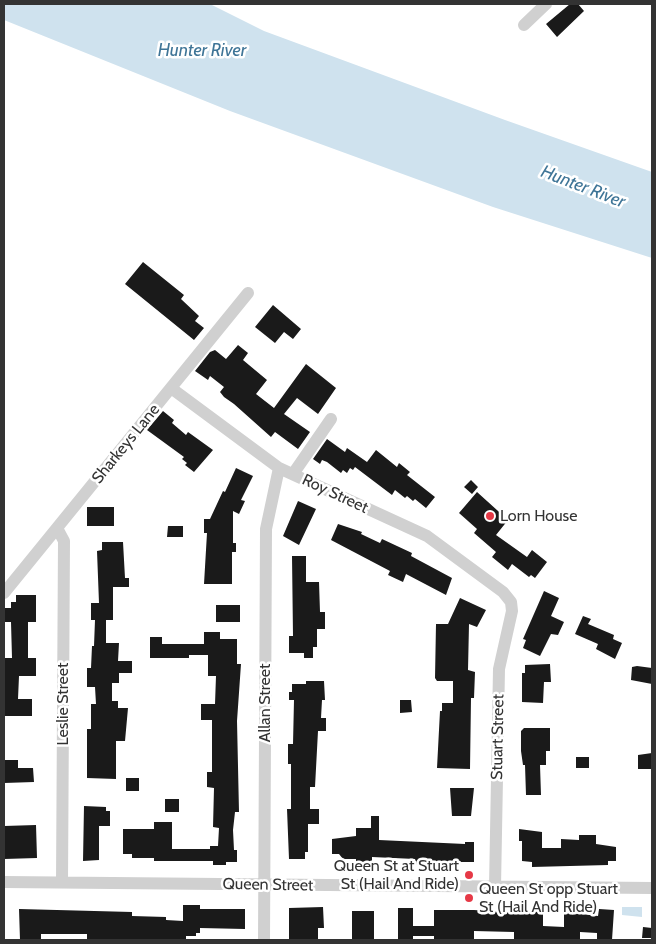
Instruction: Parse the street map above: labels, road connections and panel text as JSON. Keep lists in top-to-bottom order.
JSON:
{
  "streets": {
    "street": [
      "Sharkeys Lane",
      "Roy Street",
      "Allan Street",
      "Leslie Street",
      "Stuart Street",
      "Queen Street"
    ]
  },
  "crossings": [
    ["Sharkeys Lane", "Roy Street"],
    ["Sharkeys Lane", "Leslie Street"],
    ["Roy Street", "Allan Street"],
    ["Roy Street", "Stuart Street"],
    ["Allan Street", "Queen Street"],
    ["Leslie Street", "Queen Street"],
    ["Stuart Street", "Queen Street"]
  ],
  "water": ["Hunter River"],
  "places": ["Lorn House", "Queen St at Stuart St (Hail And Ride)", "Queen St opp Stuart St (Hail And Ride)"]
}
